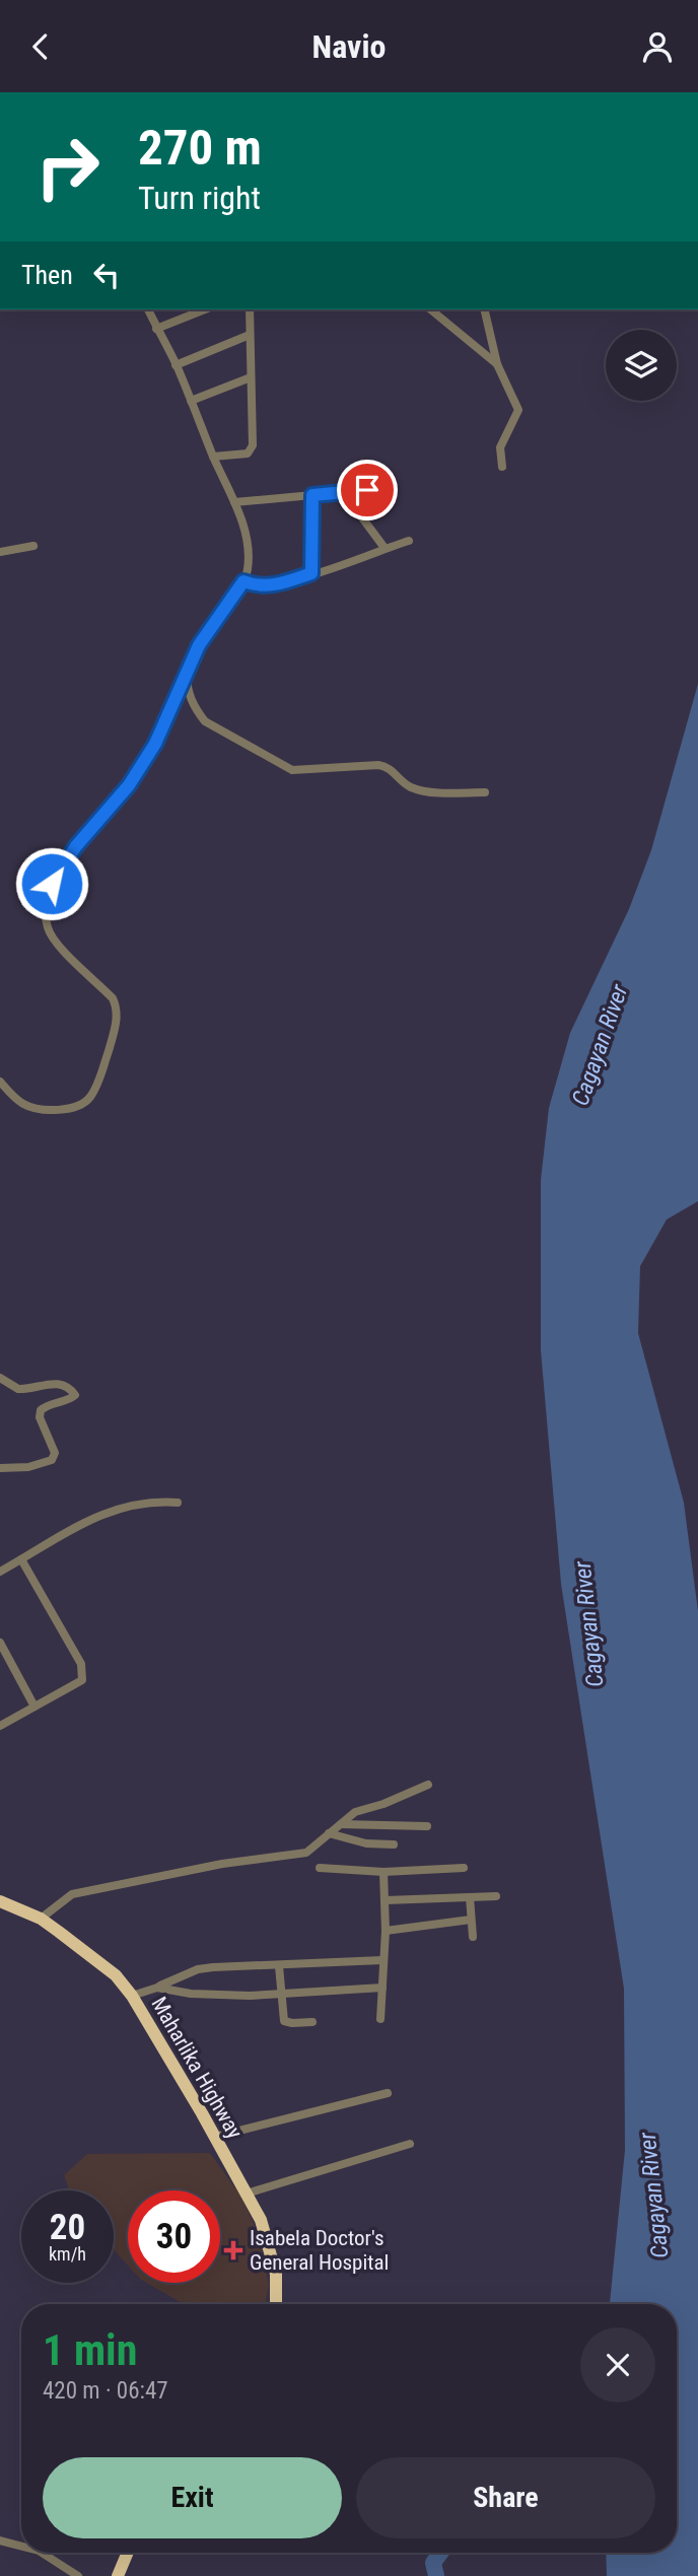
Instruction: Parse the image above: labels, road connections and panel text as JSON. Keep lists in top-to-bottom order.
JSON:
{
  "streets": {
    "highway": ["Maharlika Highway"]
  },
  "water": ["Cagayan River"],
  "places": {
    "health": ["Isabela Doctor's General Hospital"]
  },
  "page": {
    "header": "Navio",
    "turn": ["270 m", "Turn right"],
    "then": "Then",
    "speed": "20 km/h",
    "limit": "30",
    "heading": ["1 min", "420 m · 06:47"],
    "buttons": ["Exit", "Share"]
  }
}
